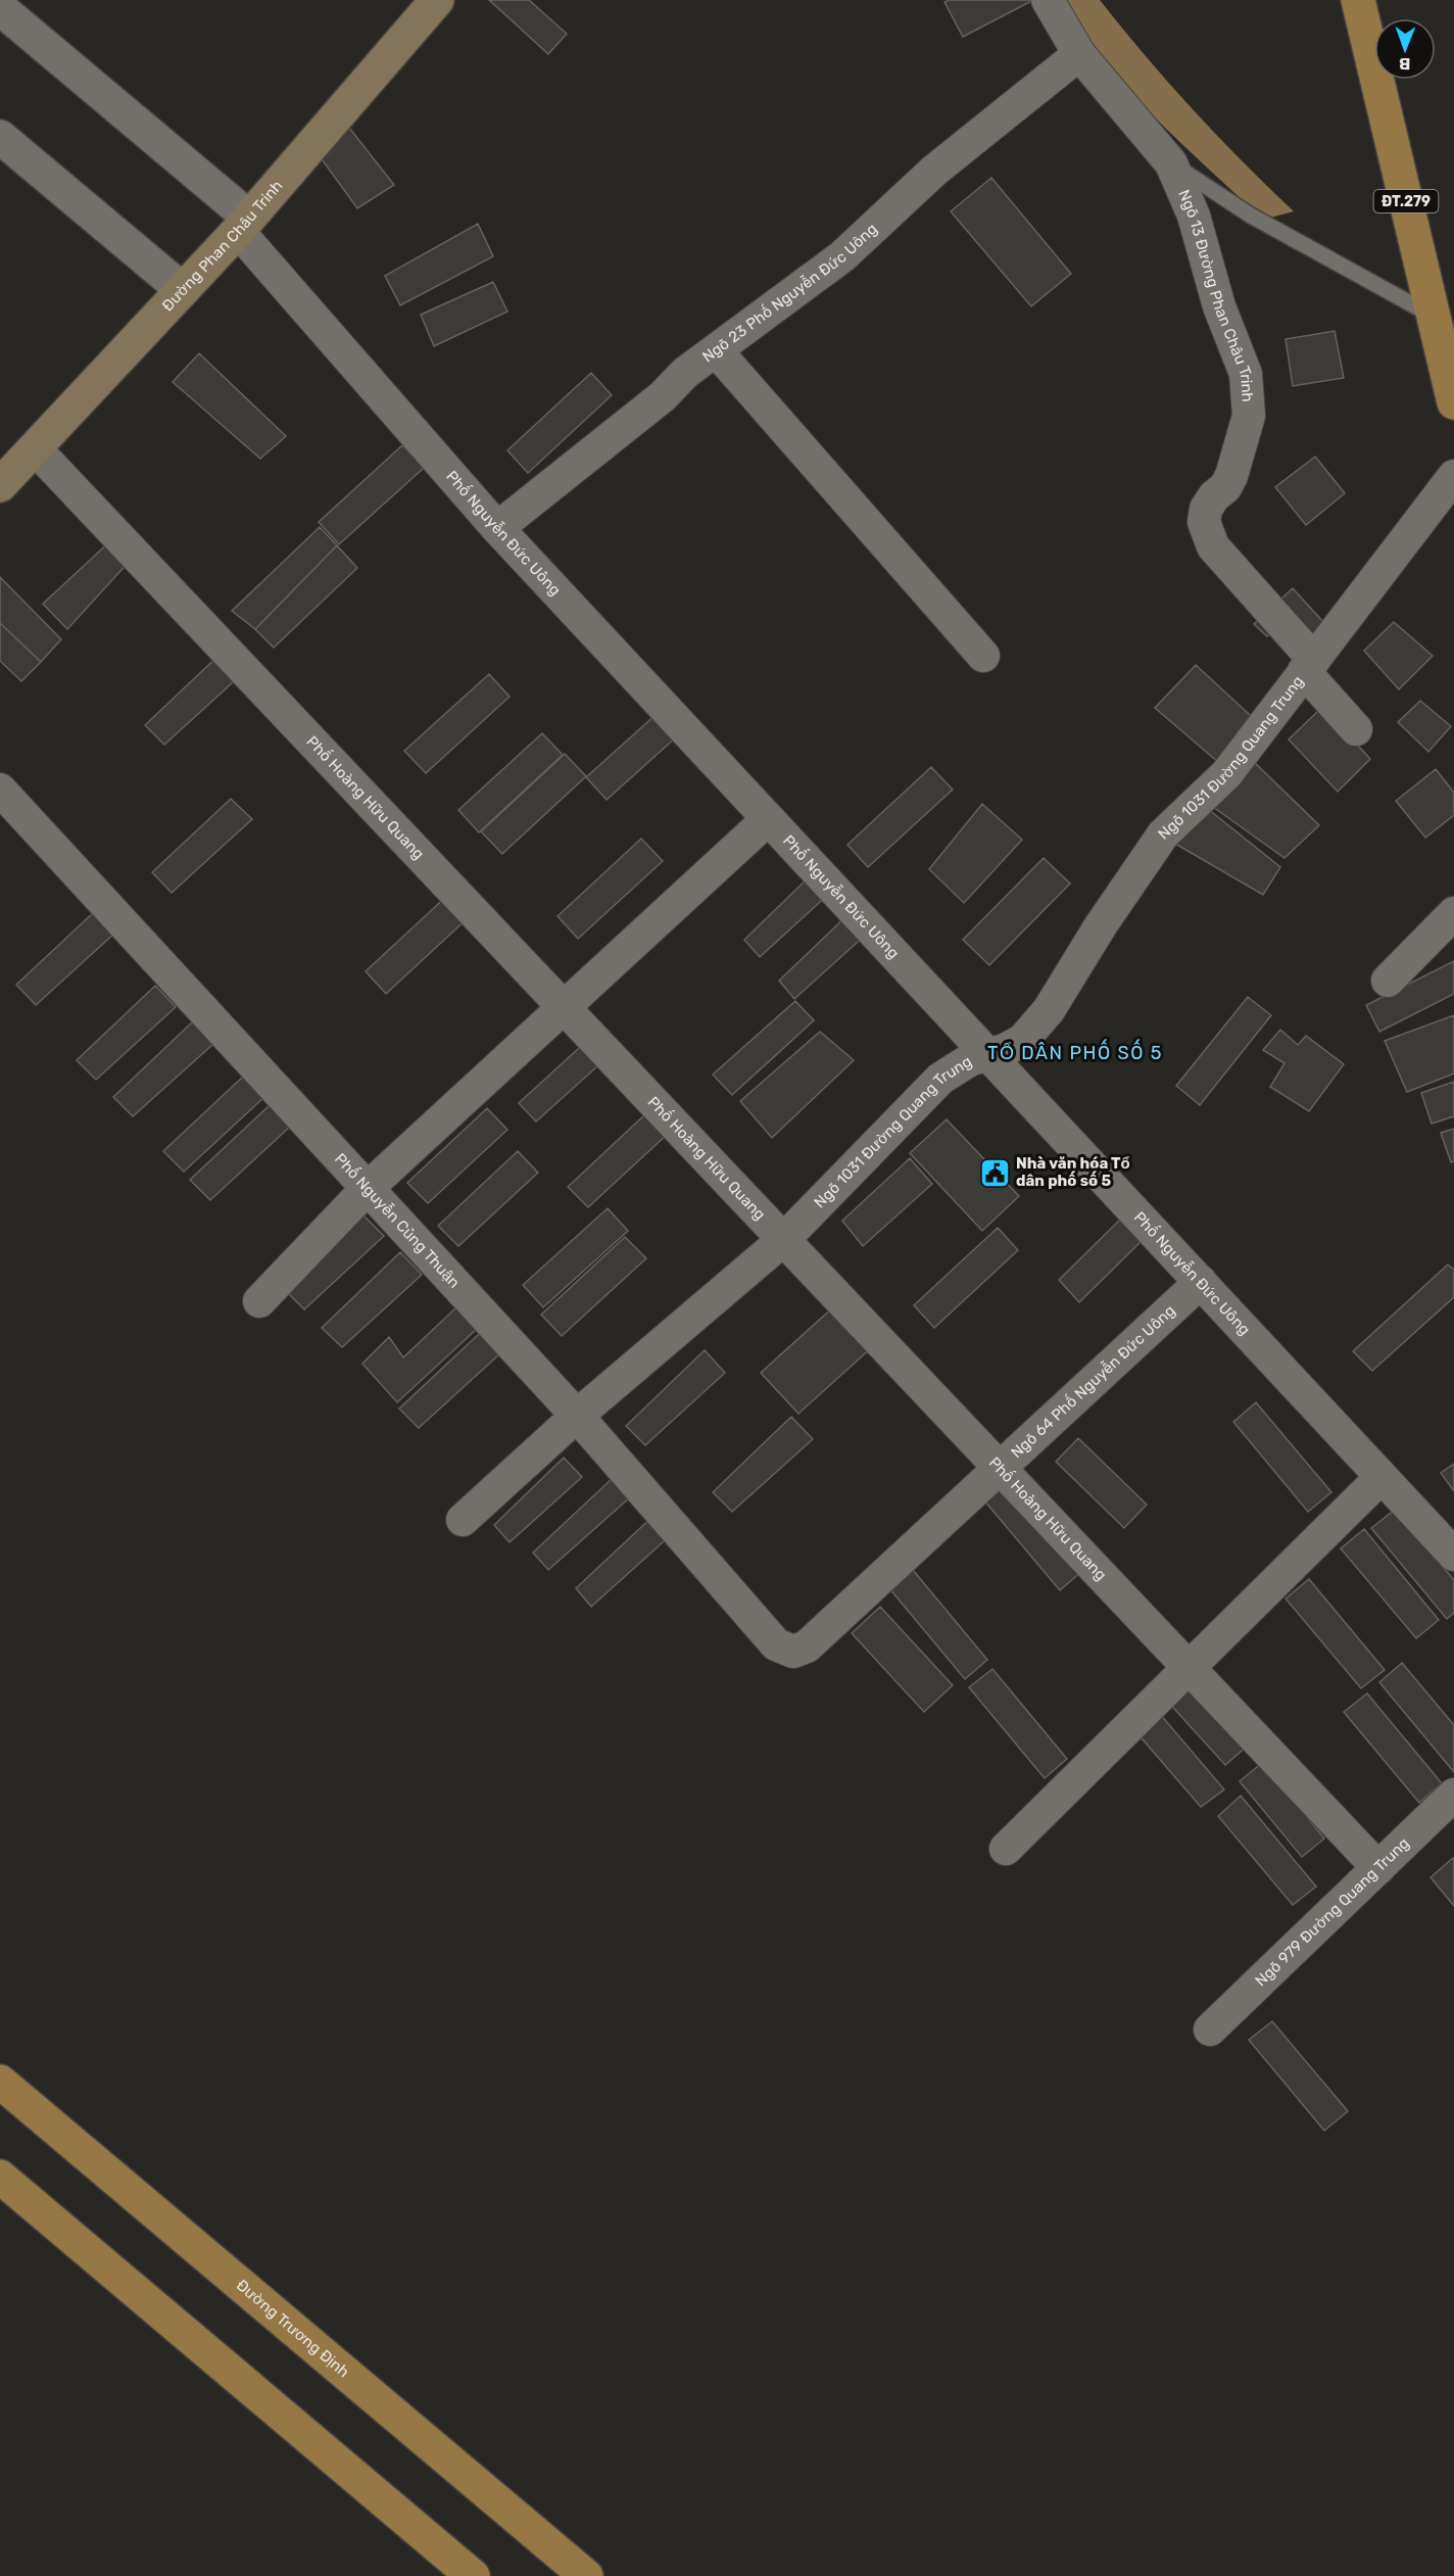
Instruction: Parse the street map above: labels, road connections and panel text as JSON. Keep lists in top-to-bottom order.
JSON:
{
  "streets": {
    "main road": ["ĐT.279", "Đường Phan Châu Trinh", "Đường Trương Định"],
    "street": [
      "Ngõ 23 Phố Nguyễn Đức Uông",
      "Ngõ 13 Đường Phan Châu Trinh",
      "Phố Nguyễn Đức Uông",
      "Ngõ 1031 Đường Quang Trung",
      "Phố Hoàng Hữu Quang",
      "Phố Nguyễn Củng Thuận",
      "Ngõ 64 Phố Nguyễn Đức Uông",
      "Ngõ 979 Đường Quang Trung"
    ]
  },
  "crossings": [
    ["Đường Phan Châu Trinh", "Phố Nguyễn Đức Uông"],
    ["Đường Phan Châu Trinh", "Phố Hoàng Hữu Quang"],
    ["Ngõ 23 Phố Nguyễn Đức Uông", "Ngõ 13 Đường Phan Châu Trinh"],
    ["Ngõ 23 Phố Nguyễn Đức Uông", "Phố Nguyễn Đức Uông"],
    ["Ngõ 13 Đường Phan Châu Trinh", "Ngõ 1031 Đường Quang Trung"],
    ["Phố Nguyễn Đức Uông", "Ngõ 1031 Đường Quang Trung"],
    ["Phố Nguyễn Đức Uông", "Ngõ 64 Phố Nguyễn Đức Uông"],
    ["Ngõ 1031 Đường Quang Trung", "Phố Hoàng Hữu Quang"],
    ["Ngõ 1031 Đường Quang Trung", "Phố Nguyễn Củng Thuận"],
    ["Phố Hoàng Hữu Quang", "Ngõ 64 Phố Nguyễn Đức Uông"],
    ["Phố Hoàng Hữu Quang", "Ngõ 979 Đường Quang Trung"],
    ["Phố Nguyễn Củng Thuận", "Ngõ 64 Phố Nguyễn Đức Uông"]
  ],
  "districts": ["TỔ DÂN PHỐ SỐ 5"],
  "places": {
    "public building": ["Nhà văn hóa Tổ dân phố số 5"]
  },
  "north": "bottom"
}
